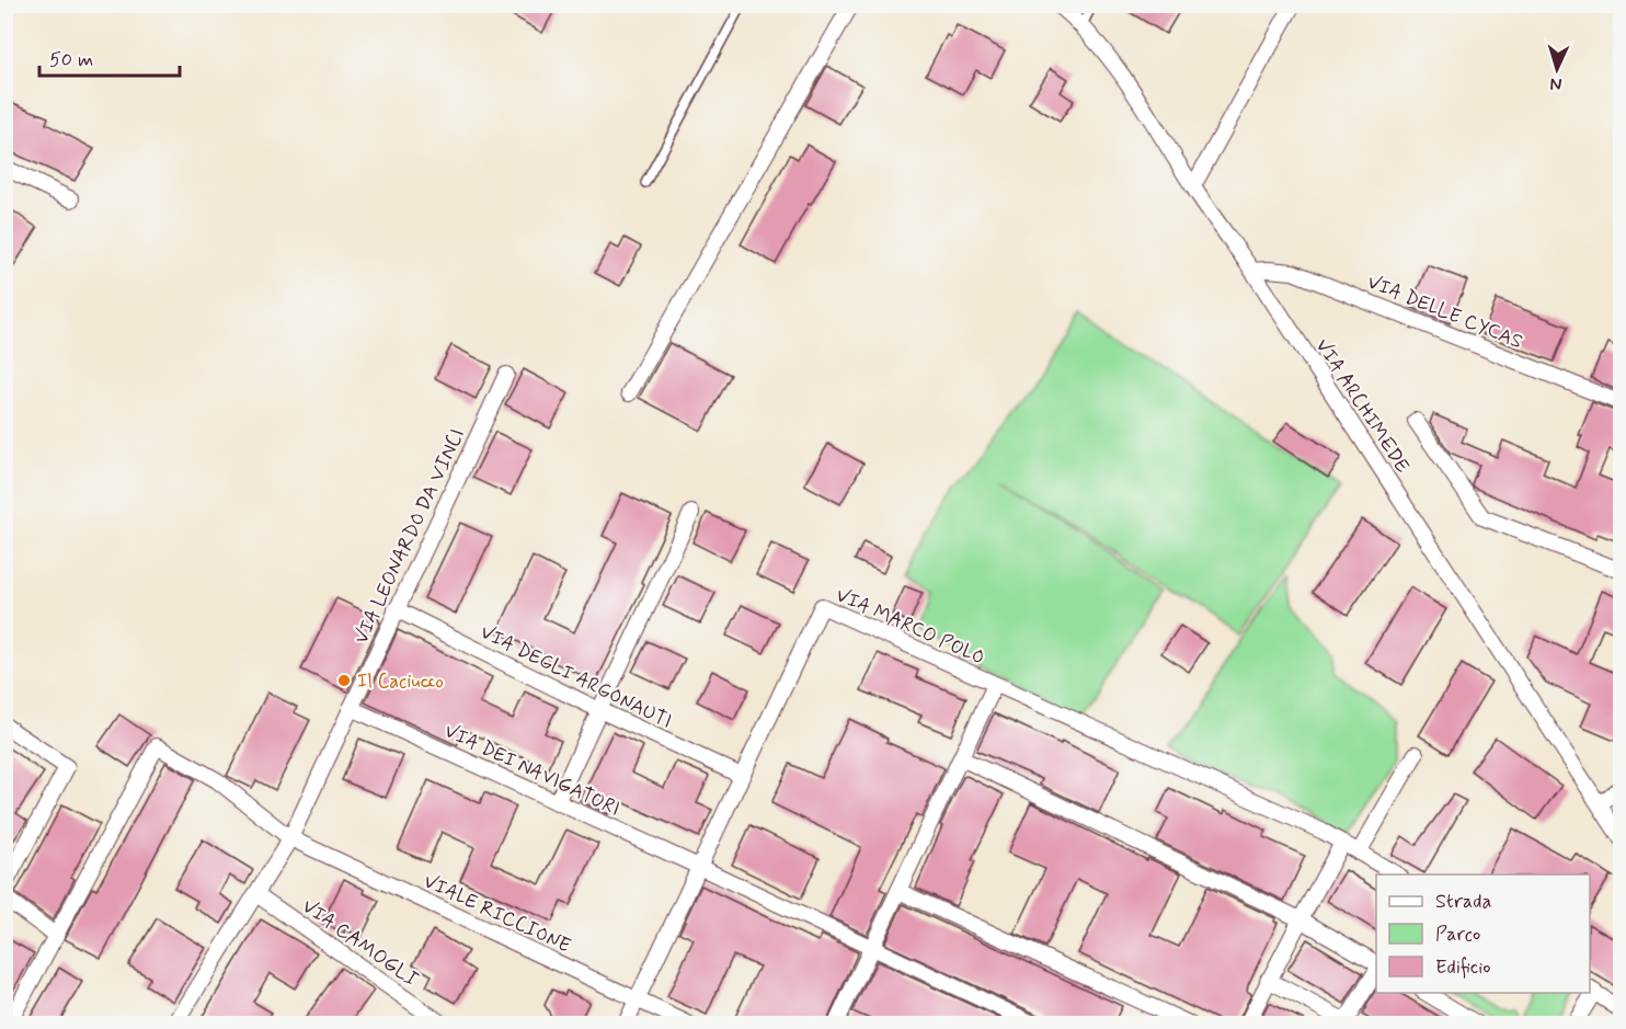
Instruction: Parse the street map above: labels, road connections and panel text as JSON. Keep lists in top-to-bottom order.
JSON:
{
  "streets": {
    "street": [
      "VIA DELLE CYCAS",
      "VIA ARCHIMEDE",
      "VIA LEONARDO DA VINCI",
      "VIA MARCO POLO",
      "VIA DEGLI ARGONAUTI",
      "VIA DEI NAVIGATORI",
      "VIALE RICCIONE",
      "VIA CAMOGLI"
    ]
  },
  "crossings": [
    ["VIA DELLE CYCAS", "VIA ARCHIMEDE"],
    ["VIA LEONARDO DA VINCI", "VIA DEGLI ARGONAUTI"],
    ["VIA LEONARDO DA VINCI", "VIA DEI NAVIGATORI"],
    ["VIA LEONARDO DA VINCI", "VIALE RICCIONE"],
    ["VIA LEONARDO DA VINCI", "VIA CAMOGLI"],
    ["VIA MARCO POLO", "VIA DEGLI ARGONAUTI"],
    ["VIA MARCO POLO", "VIA DEI NAVIGATORI"],
    ["VIA MARCO POLO", "VIALE RICCIONE"]
  ],
  "places": ["Il Caciucco"],
  "legend": ["Strada", "Parco", "Edificio"],
  "scale_bar": "50 m",
  "north": "bottom"
}
